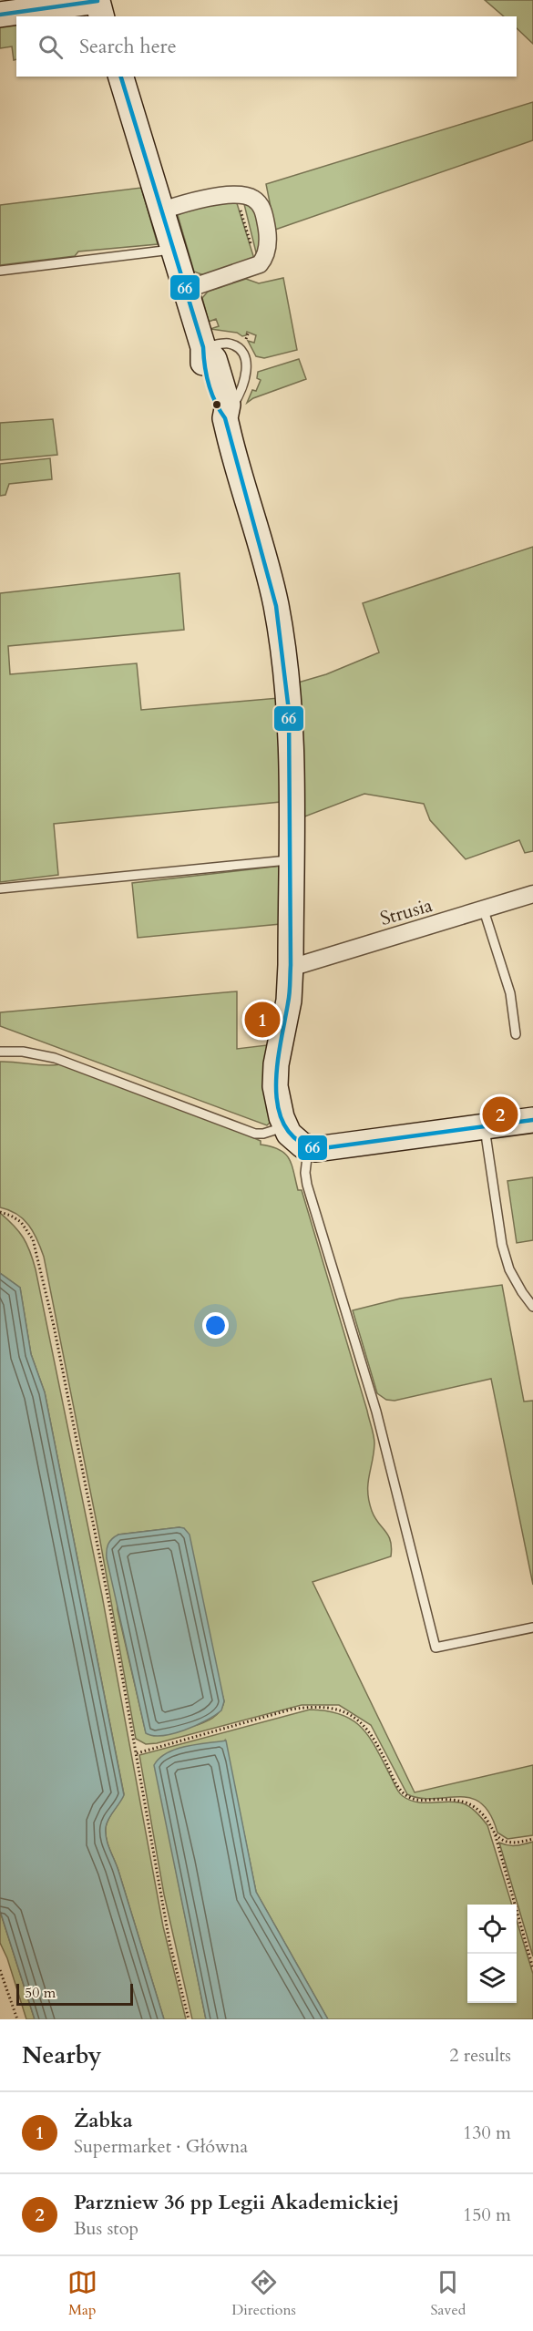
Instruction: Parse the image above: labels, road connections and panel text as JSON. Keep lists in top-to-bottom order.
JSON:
{
  "streets": {
    "street": ["Strusia"]
  },
  "lines": ["transit line 66"],
  "scale_bar": "50 m",
  "page": {
    "search": "Search here",
    "pins": ["1", "2"],
    "scale": "50 m",
    "heading": ["Nearby", "2 results"],
    "list": [
      {
        "mark": "1",
        "name": "Żabka",
        "note": "Supermarket · Główna",
        "value": "130 m"
      },
      {
        "mark": "2",
        "name": "Parzniew 36 pp Legii Akademickiej",
        "note": "Bus stop",
        "value": "150 m"
      }
    ],
    "nav": ["Map", "Directions", "Saved"]
  }
}
